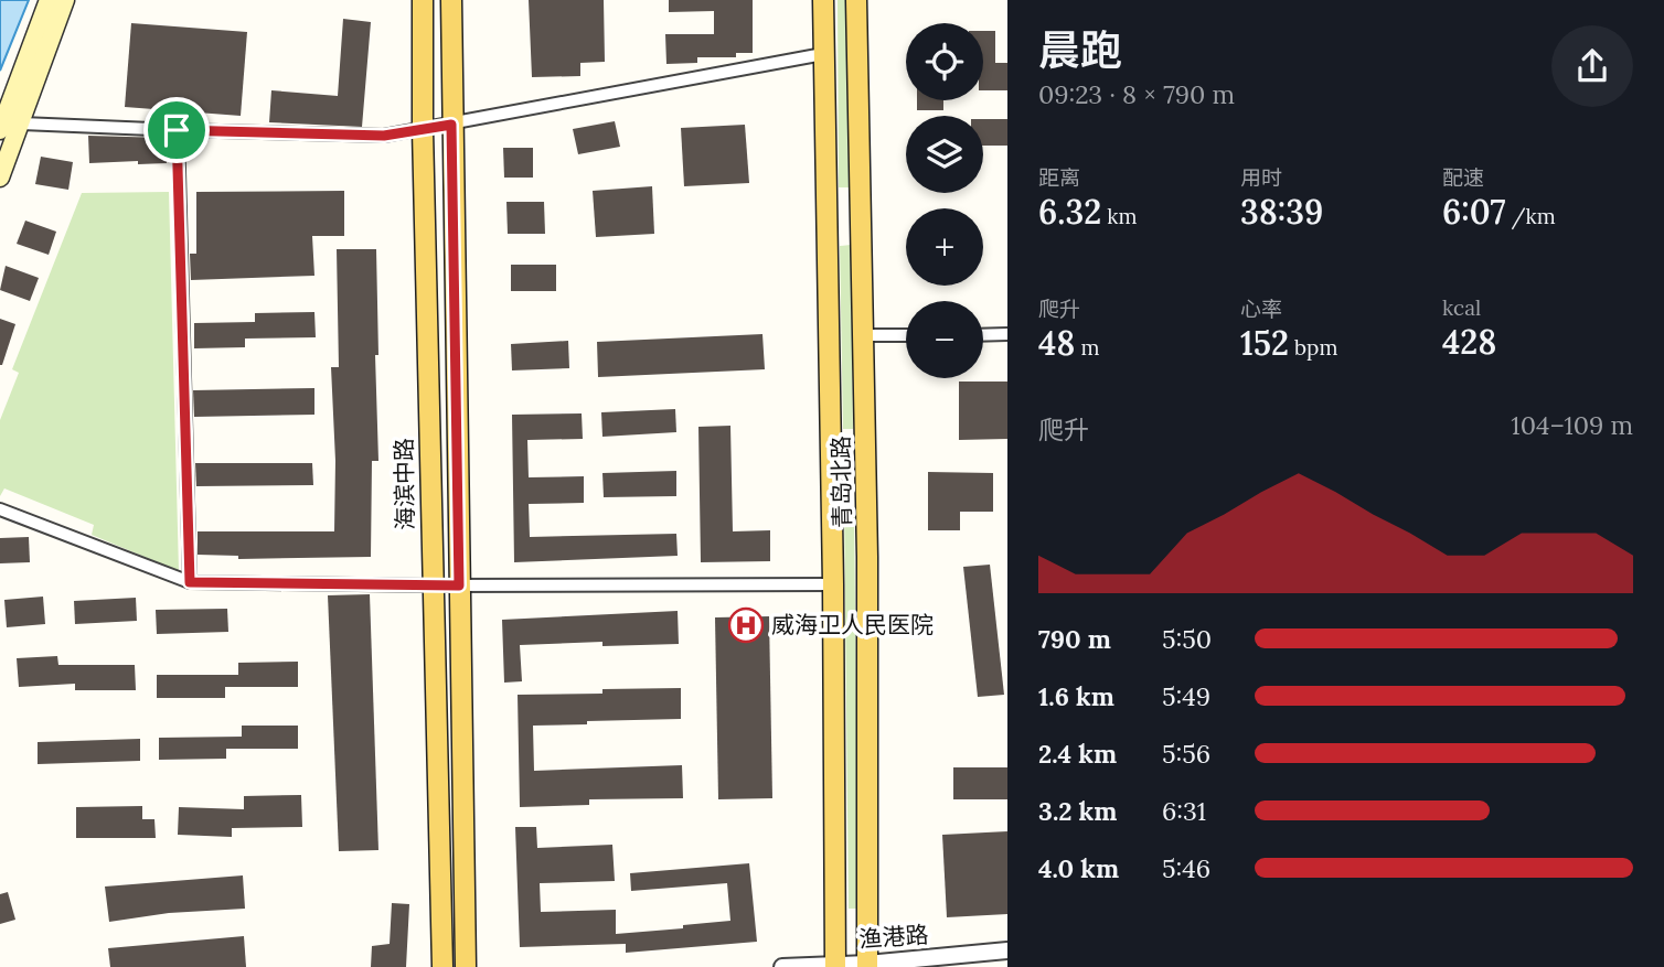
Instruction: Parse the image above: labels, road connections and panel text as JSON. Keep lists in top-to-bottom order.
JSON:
{
  "streets": {
    "main road": ["青岛北路", "海滨中路"],
    "street": ["渔港路"]
  },
  "crossings": [
    ["青岛北路", "渔港路"]
  ],
  "places": {
    "hospital": ["威海卫人民医院"]
  },
  "page": {
    "heading": ["晨跑", "09:23 · 8 × 790 m"],
    "map_buttons": ["+", "−"],
    "stats": [
      ["距离", "6.32 km"],
      ["用时", "38:39"],
      ["配速", "6:07 /km"],
      ["爬升", "48 m"],
      ["心率", "152 bpm"],
      ["kcal", "428"]
    ],
    "chart": ["爬升", "104–109 m"],
    "list": [
      {
        "name": "790 m",
        "note": "5:50"
      },
      {
        "name": "1.6 km",
        "note": "5:49"
      },
      {
        "name": "2.4 km",
        "note": "5:56"
      },
      {
        "name": "3.2 km",
        "note": "6:31"
      },
      {
        "name": "4.0 km",
        "note": "5:46"
      }
    ]
  }
}
